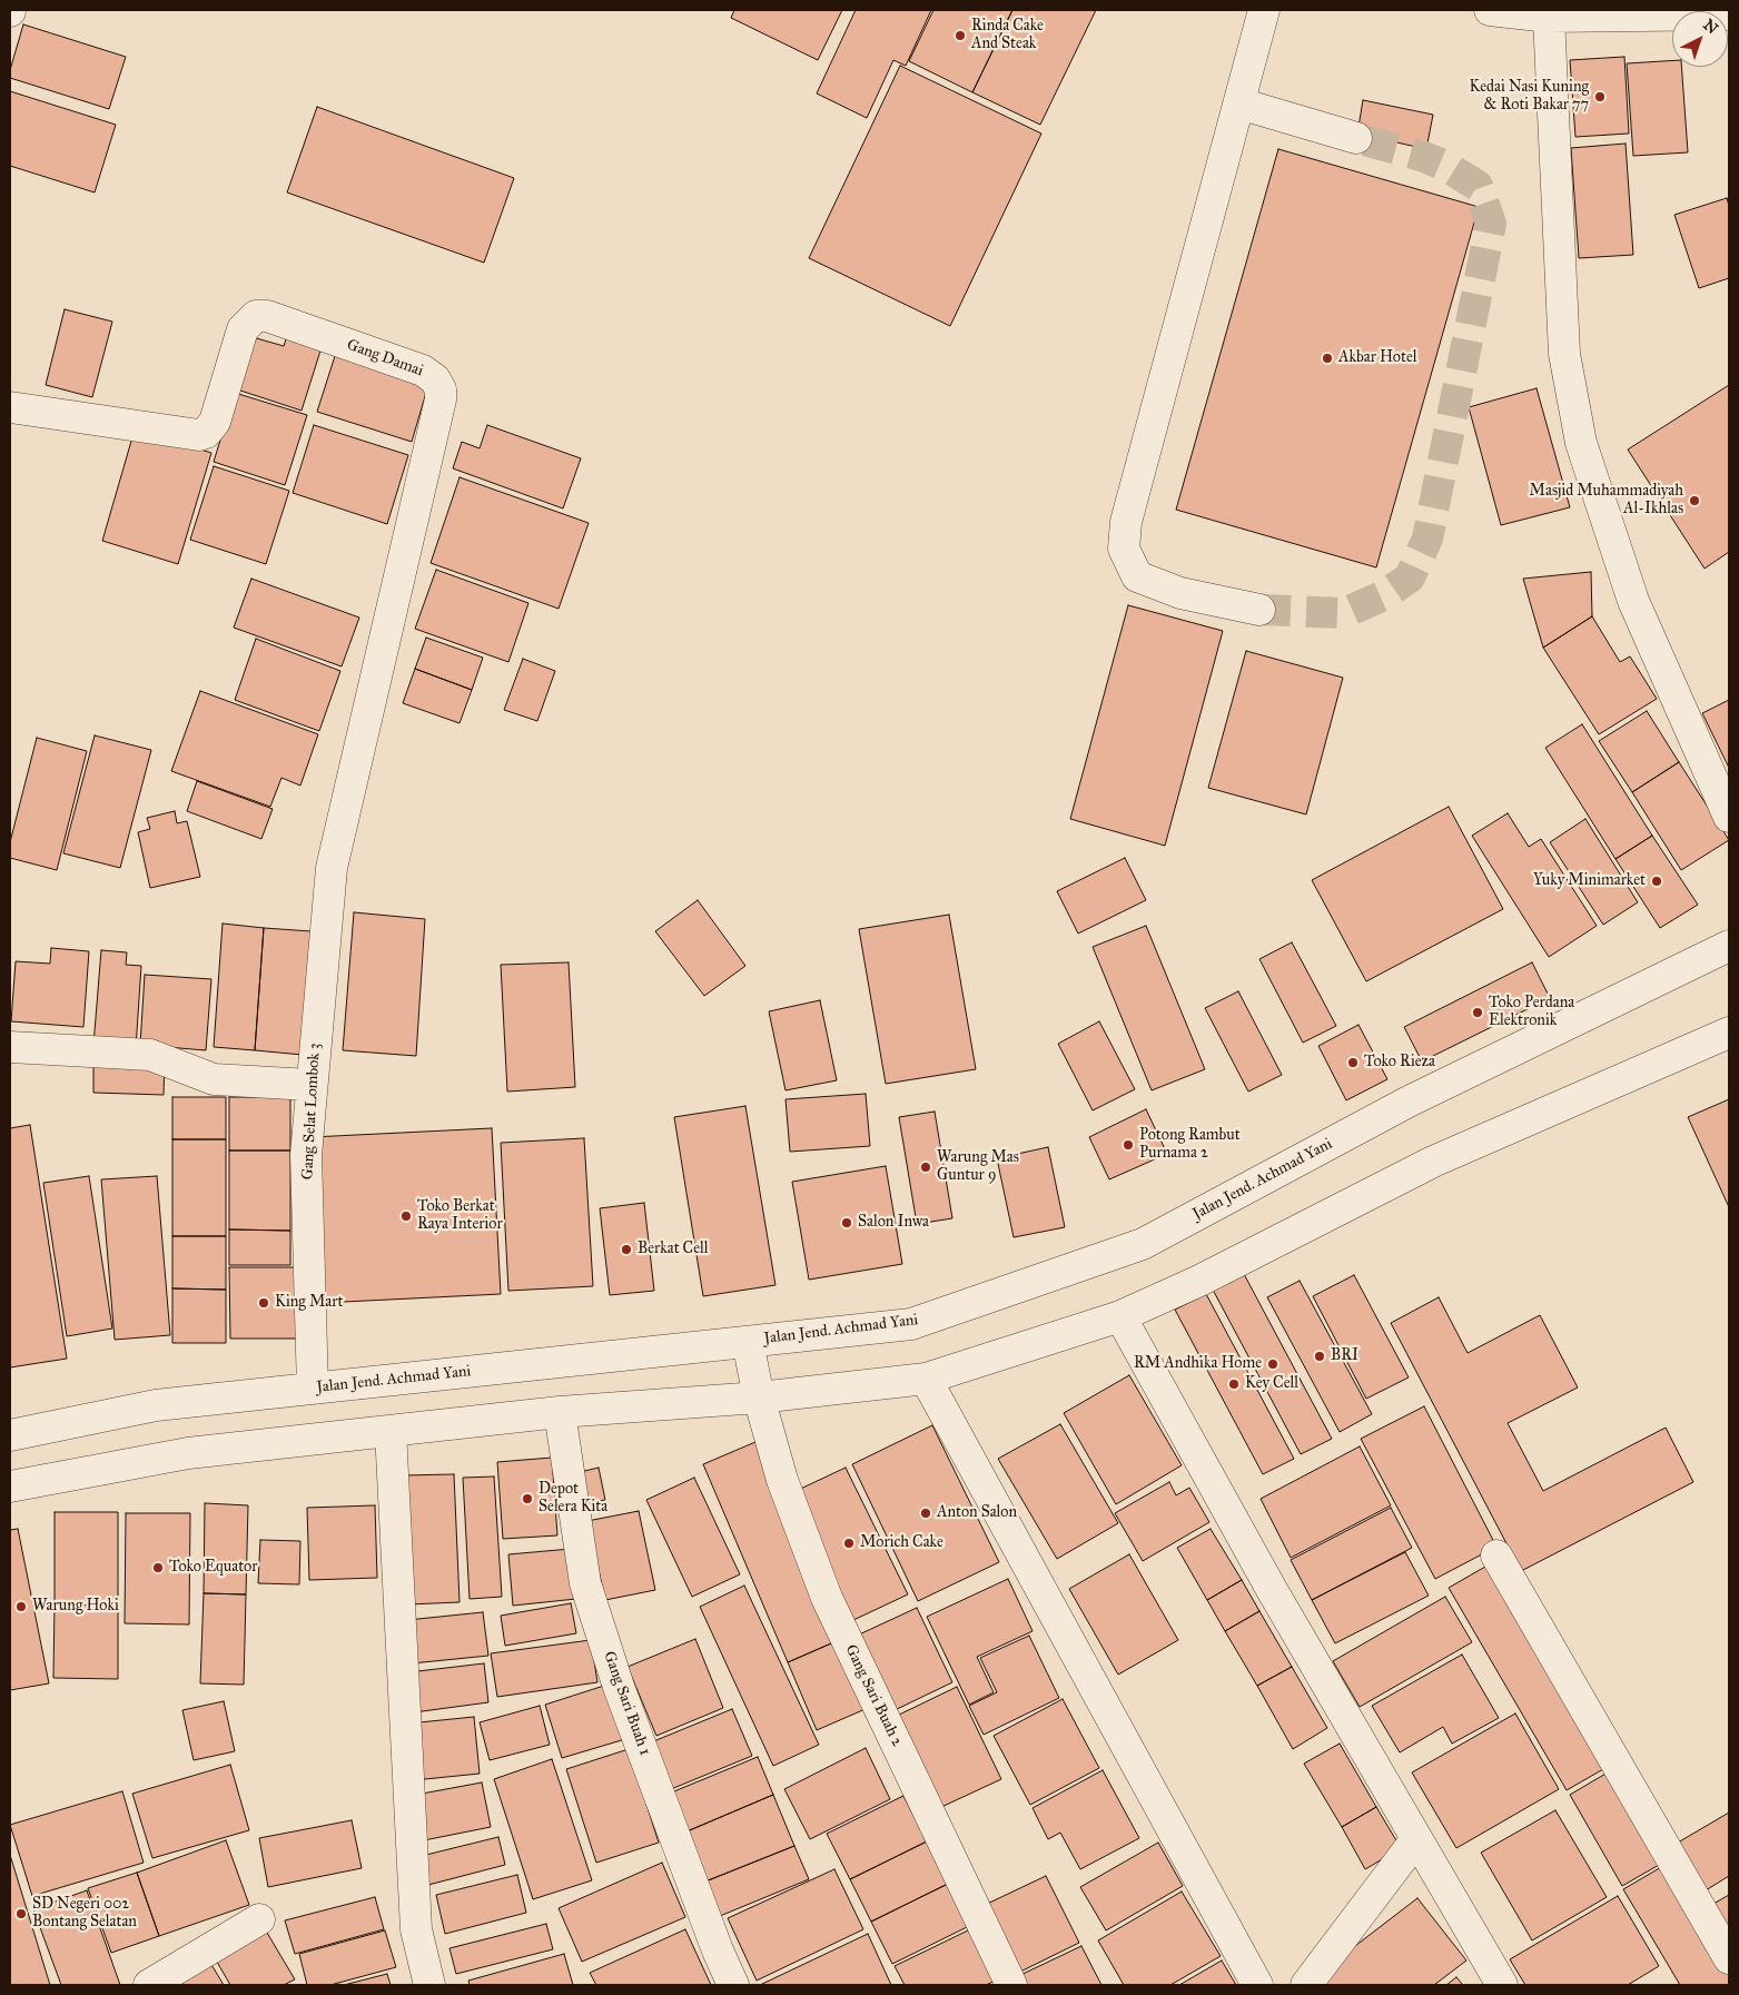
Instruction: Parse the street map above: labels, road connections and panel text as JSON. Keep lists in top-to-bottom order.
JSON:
{
  "streets": {
    "street": [
      "Gang Damai",
      "Gang Selat Lombok 3",
      "Jalan Jend. Achmad Yani",
      "Gang Sari Buah 2",
      "Gang Sari Buah 1"
    ]
  },
  "crossings": [
    ["Gang Damai", "Gang Selat Lombok 3"],
    ["Gang Selat Lombok 3", "Jalan Jend. Achmad Yani"],
    ["Jalan Jend. Achmad Yani", "Gang Sari Buah 2"]
  ],
  "places": [
    "Rinda Cake And Steak",
    "Kedai Nasi Kuning & Roti Bakar 77",
    "Akbar Hotel",
    "Masjid Muhammadiyah Al-Ikhlas",
    "Yuky Minimarket",
    "Toko Perdana Elektronik",
    "Toko Rieza",
    "Potong Rambut Purnama 2",
    "Warung Mas Guntur 9",
    "Toko Berkat Raya Interior",
    "Salon Inwa",
    "Berkat Cell",
    "King Mart",
    "BRI",
    "RM Andhika Home",
    "Key Cell",
    "Depot Selera Kita",
    "Anton Salon",
    "Morich Cake",
    "Toko Equator",
    "Warung Hoki",
    "SD Negeri 002 Bontang Selatan"
  ],
  "north": "top right"
}
